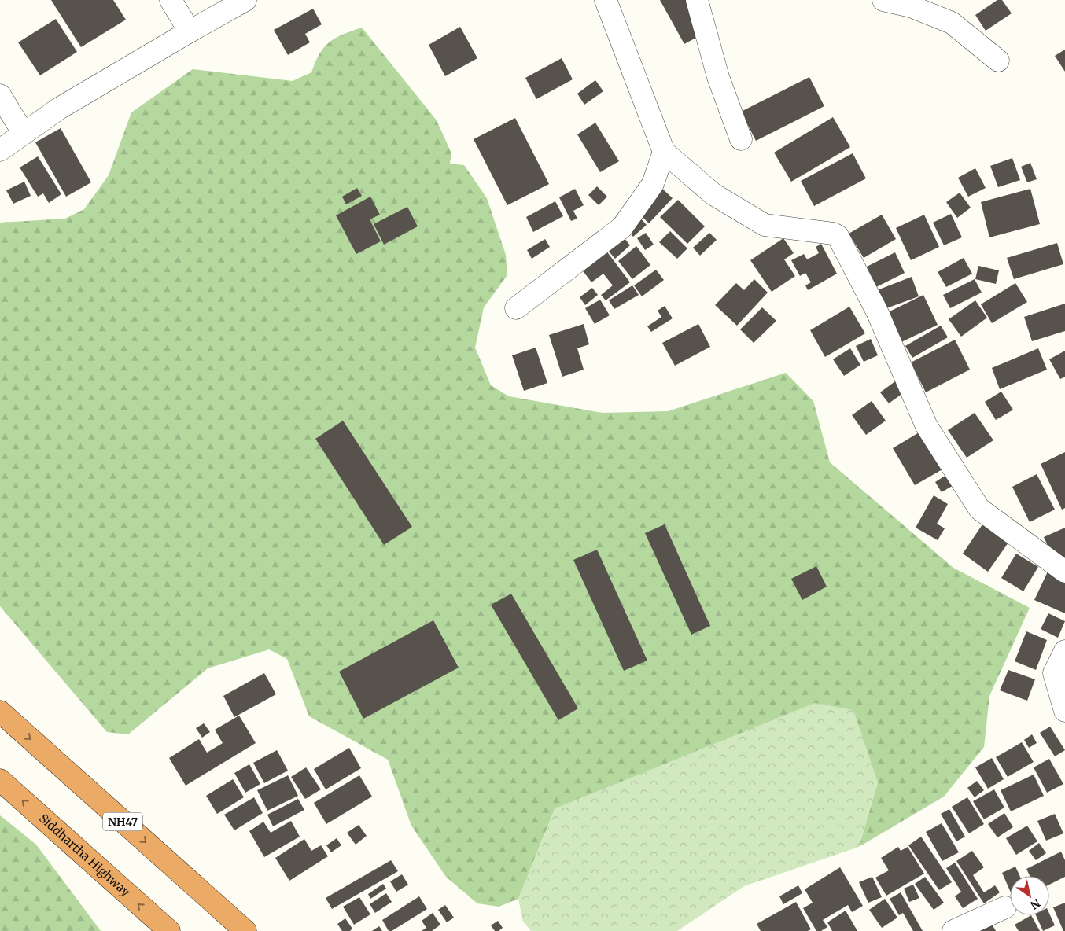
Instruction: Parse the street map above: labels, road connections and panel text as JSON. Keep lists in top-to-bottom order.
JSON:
{
  "streets": {
    "highway": ["NH47", "Siddhartha Highway"]
  },
  "north": "bottom right"
}
